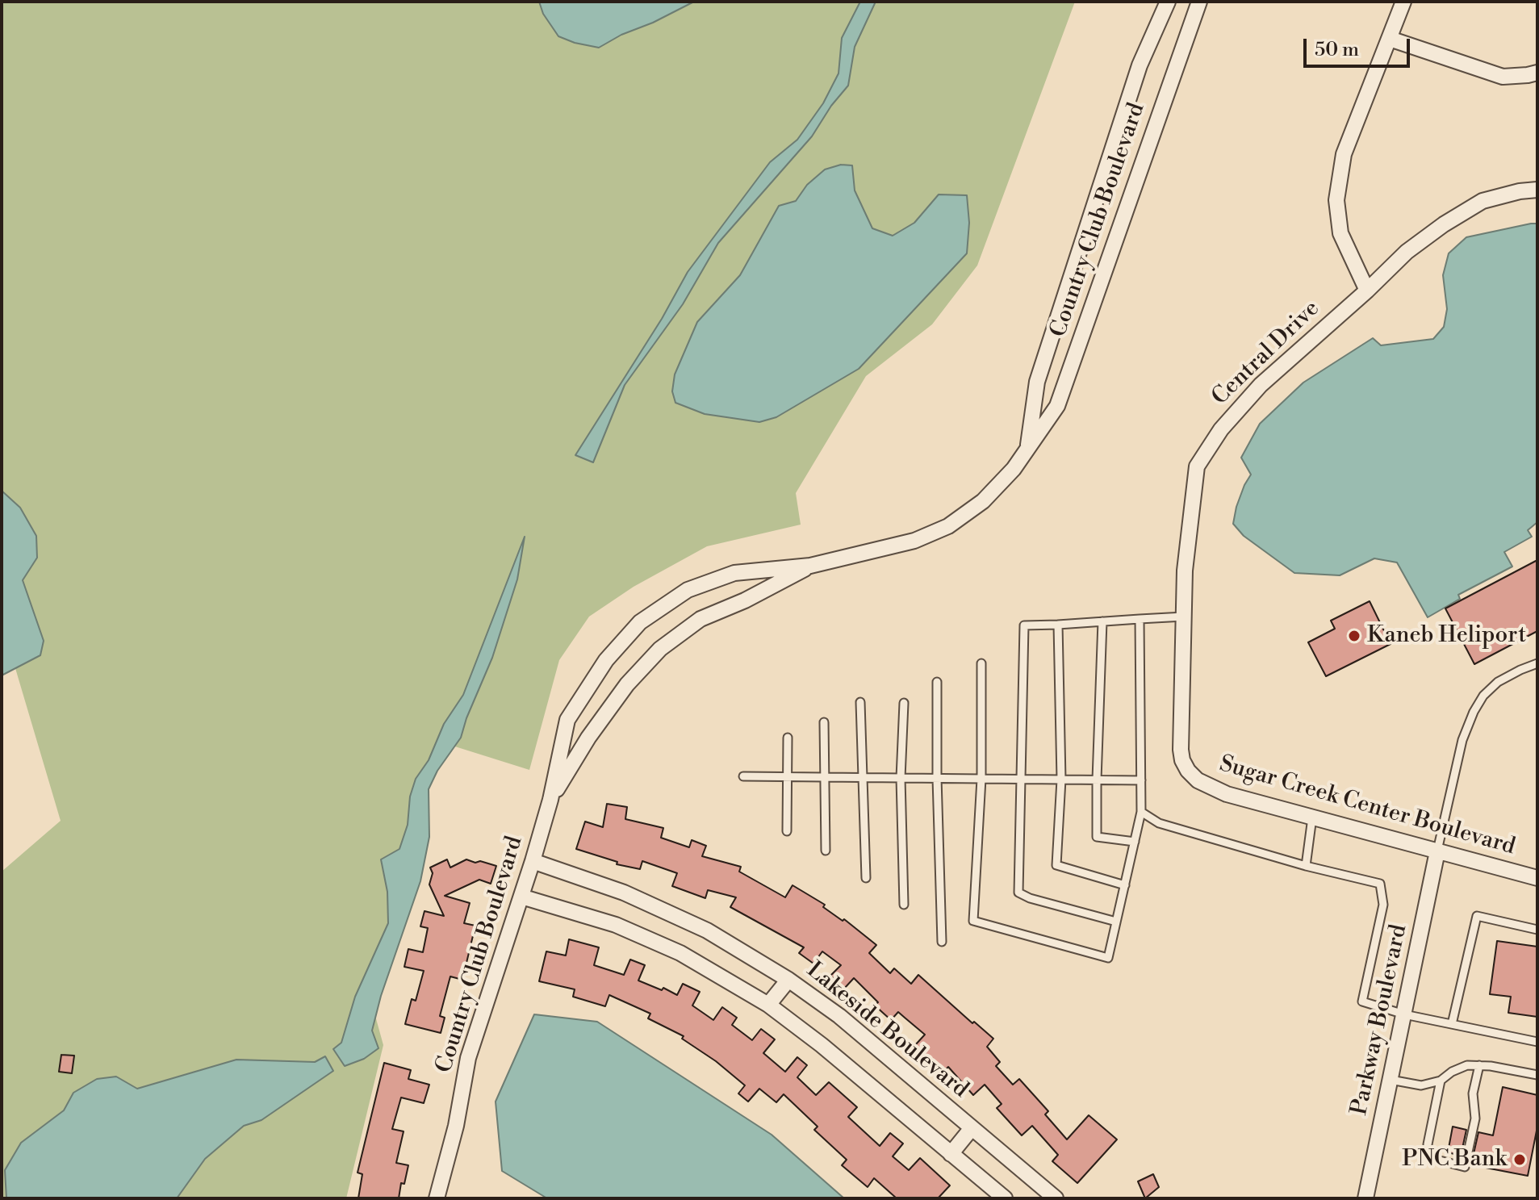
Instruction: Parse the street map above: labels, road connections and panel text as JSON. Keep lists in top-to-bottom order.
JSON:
{
  "streets": {
    "street": [
      "Country Club Boulevard",
      "Central Drive",
      "Sugar Creek Center Boulevard",
      "Parkway Boulevard",
      "Lakeside Boulevard"
    ]
  },
  "crossings": [
    ["Country Club Boulevard", "Lakeside Boulevard"],
    ["Central Drive", "Sugar Creek Center Boulevard"],
    ["Sugar Creek Center Boulevard", "Parkway Boulevard"]
  ],
  "places": ["Kaneb Heliport", "PNC Bank"],
  "scale_bar": "50 m"
}
